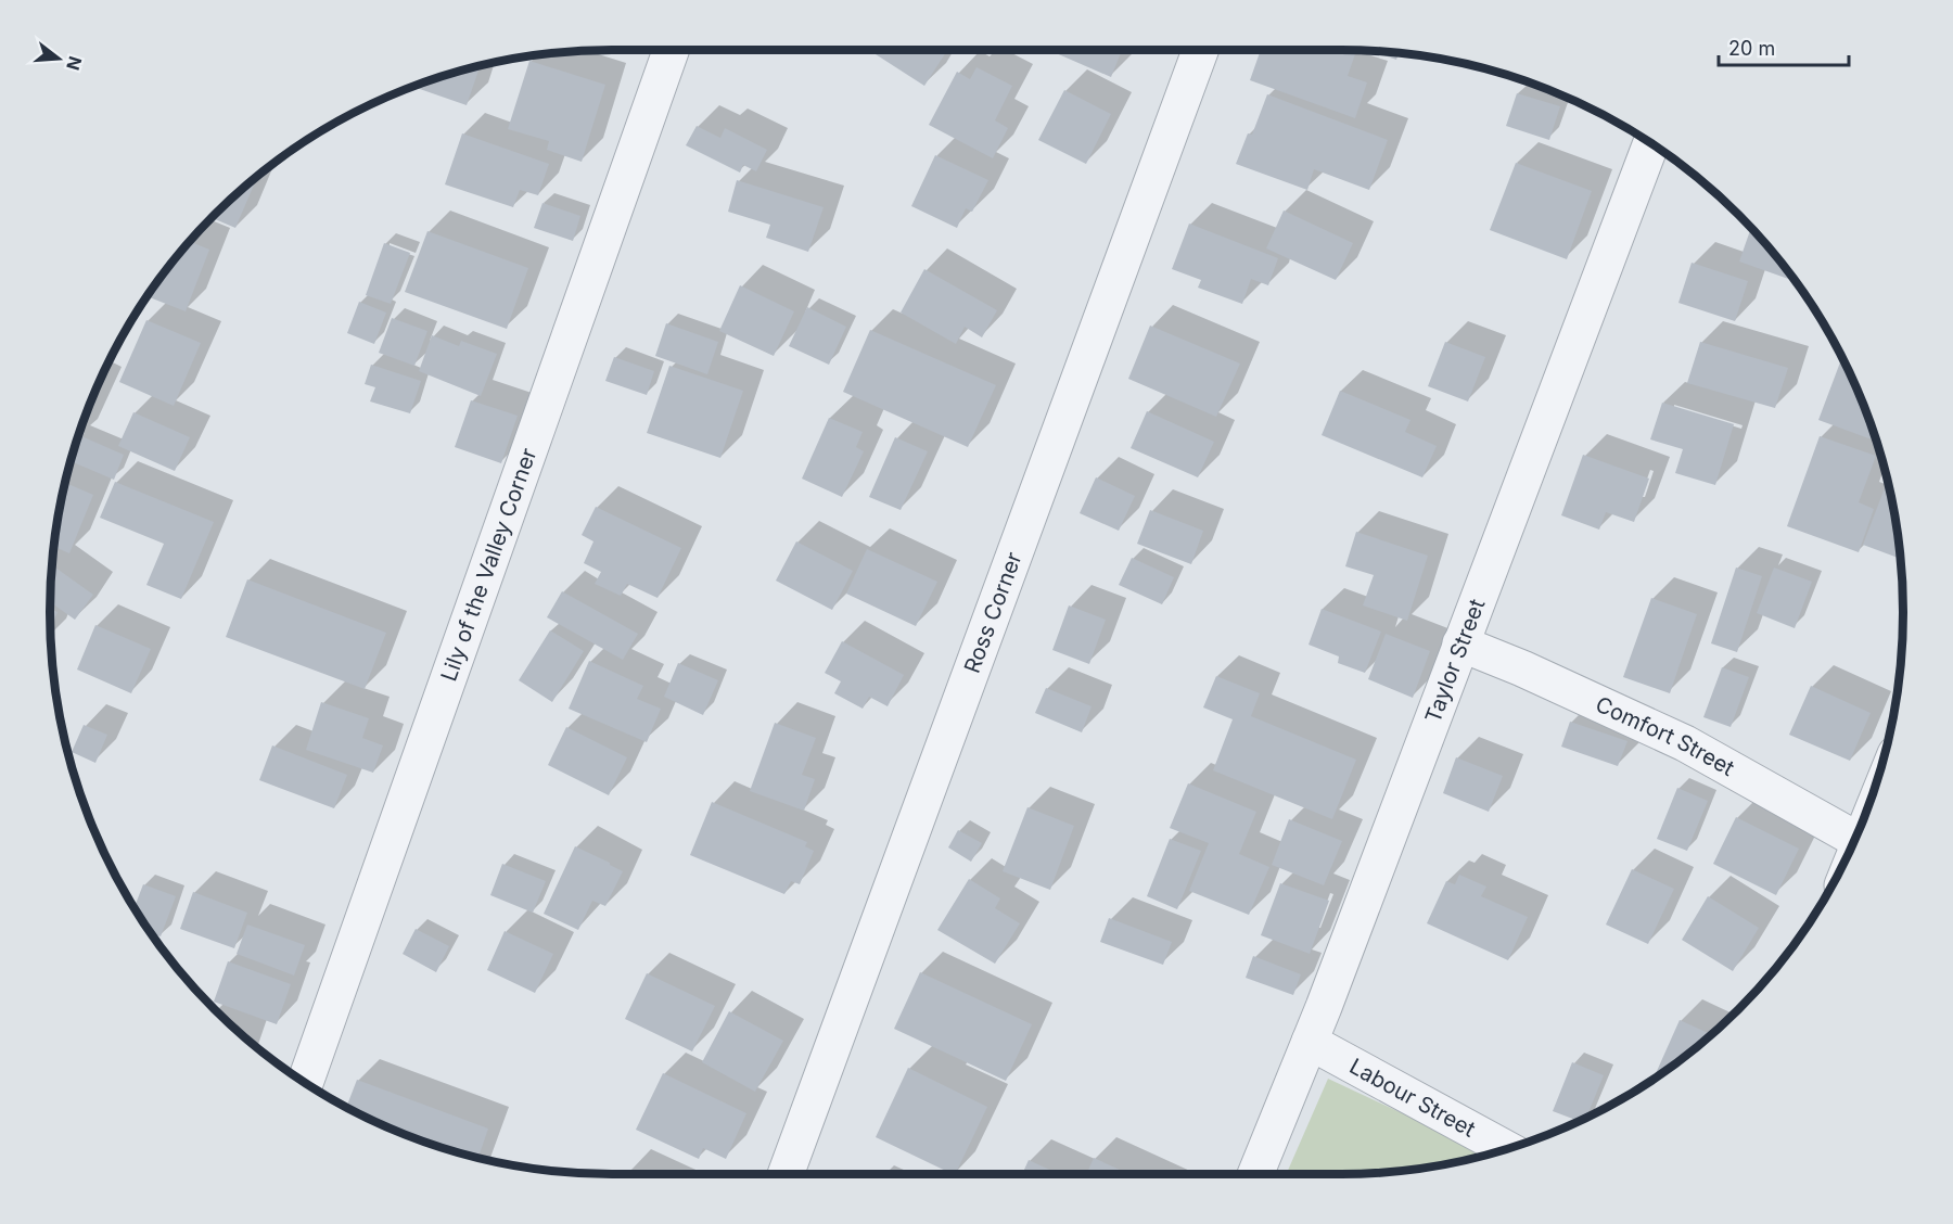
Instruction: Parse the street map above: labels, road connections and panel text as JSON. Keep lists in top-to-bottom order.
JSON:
{
  "streets": {
    "street": [
      "Lily of the Valley Corner",
      "Ross Corner",
      "Taylor Street",
      "Comfort Street",
      "Labour Street"
    ]
  },
  "crossings": [
    ["Taylor Street", "Comfort Street"],
    ["Taylor Street", "Labour Street"]
  ],
  "scale_bar": "20 m",
  "north": "right"
}
